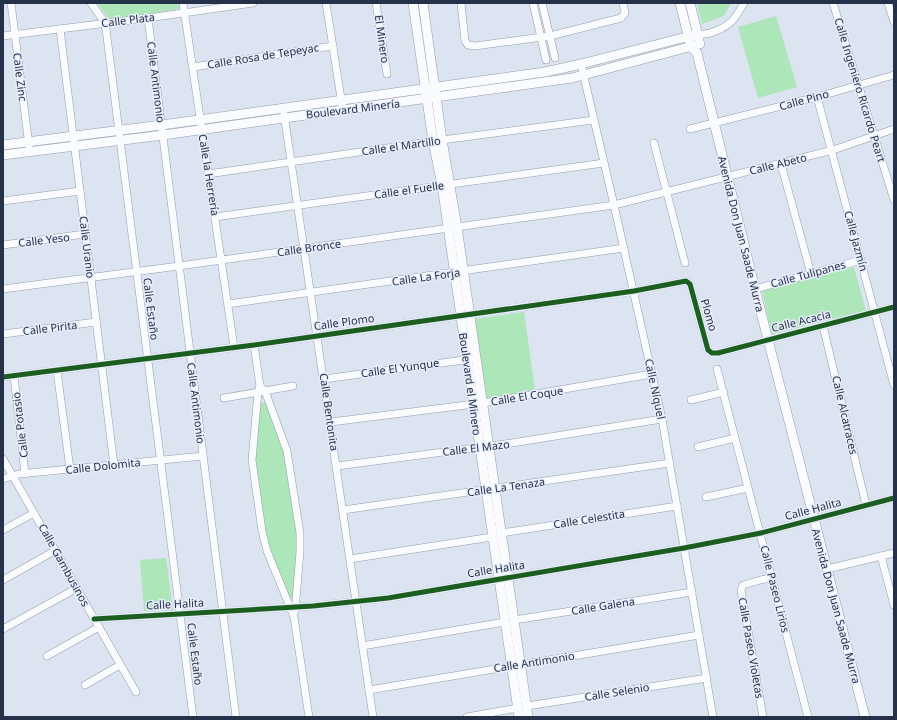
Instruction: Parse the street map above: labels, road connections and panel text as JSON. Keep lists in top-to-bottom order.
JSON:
{
  "streets": {
    "street": [
      "Calle Plata",
      "El Minero",
      "Calle Rosa de Tepeyac",
      "Calle Zinc",
      "Calle Antimonio",
      "Calle Ingeniero Ricardo Peart",
      "Calle Pino",
      "Boulevard Minería",
      "Calle el Martillo",
      "Calle Abeto",
      "Calle la Herrería",
      "Calle el Fuelle",
      "Avenida Don Juan Saade Murra",
      "Calle Yeso",
      "Calle Jazmín",
      "Calle Uranio",
      "Calle Bronce",
      "Calle Tulipanes",
      "Calle La Forja",
      "Calle Estaño",
      "Plomo",
      "Calle Acacia",
      "Calle Plomo",
      "Calle Pirita",
      "Calle El Yunque",
      "Boulevard el Minero",
      "Calle Níquel",
      "Calle El Coque",
      "Calle Bentonita",
      "Calle Alcatraces",
      "Calle Potasio",
      "Calle El Mazo",
      "Calle Dolomita",
      "Calle La Tenaza",
      "Calle Halita",
      "Calle Celestita",
      "Calle Gambusinos",
      "Calle Paseo Lirios",
      "Calle Galena",
      "Calle Paseo Violetas",
      "Calle Selenio"
    ]
  },
  "crossings": [
    ["Calle Plata", "Calle Zinc"],
    ["Calle Plata", "Calle Antimonio"],
    ["Calle Plata", "Calle la Herrería"],
    ["Calle Plata", "Calle Uranio"],
    ["Calle Plata", "Calle Estaño"],
    ["Calle Rosa de Tepeyac", "Calle la Herrería"],
    ["Calle Zinc", "Boulevard Minería"],
    ["Calle Antimonio", "Boulevard Minería"],
    ["Calle Antimonio", "Calle Bronce"],
    ["Calle Antimonio", "Calle Plomo"],
    ["Calle Antimonio", "Boulevard el Minero"],
    ["Calle Antimonio", "Calle Níquel"],
    ["Calle Antimonio", "Calle Bentonita"],
    ["Calle Antimonio", "Calle Dolomita"],
    ["Calle Antimonio", "Calle Halita"],
    ["Calle Ingeniero Ricardo Peart", "Calle Pino"],
    ["Calle Ingeniero Ricardo Peart", "Calle Abeto"],
    ["Calle Pino", "Avenida Don Juan Saade Murra"],
    ["Calle Pino", "Calle Jazmín"],
    ["Boulevard Minería", "Calle la Herrería"],
    ["Boulevard Minería", "Avenida Don Juan Saade Murra"],
    ["Boulevard Minería", "Calle Uranio"],
    ["Boulevard Minería", "Calle Estaño"],
    ["Boulevard Minería", "Boulevard el Minero"],
    ["Boulevard Minería", "Calle Níquel"],
    ["Boulevard Minería", "Calle Bentonita"],
    ["Calle el Martillo", "Calle la Herrería"],
    ["Calle el Martillo", "Boulevard el Minero"],
    ["Calle el Martillo", "Calle Níquel"],
    ["Calle el Martillo", "Calle Bentonita"],
    ["Calle Abeto", "Avenida Don Juan Saade Murra"],
    ["Calle Abeto", "Calle Jazmín"],
    ["Calle Abeto", "Calle Bronce"],
    ["Calle Abeto", "Calle Níquel"],
    ["Calle la Herrería", "Calle el Fuelle"],
    ["Calle la Herrería", "Calle Bronce"],
    ["Calle la Herrería", "Calle La Forja"],
    ["Calle la Herrería", "Calle Plomo"],
    ["Calle el Fuelle", "Boulevard el Minero"],
    ["Calle el Fuelle", "Calle Níquel"],
    ["Calle el Fuelle", "Calle Bentonita"],
    ["Avenida Don Juan Saade Murra", "Calle Tulipanes"],
    ["Avenida Don Juan Saade Murra", "Calle Acacia"],
    ["Avenida Don Juan Saade Murra", "Calle Halita"],
    ["Calle Yeso", "Calle Uranio"],
    ["Calle Jazmín", "Calle Tulipanes"],
    ["Calle Jazmín", "Calle Acacia"],
    ["Calle Uranio", "Calle Bronce"],
    ["Calle Uranio", "Calle Plomo"],
    ["Calle Uranio", "Calle Pirita"],
    ["Calle Uranio", "Calle Dolomita"],
    ["Calle Bronce", "Calle Estaño"],
    ["Calle Bronce", "Boulevard el Minero"],
    ["Calle Bronce", "Calle Níquel"],
    ["Calle Bronce", "Calle Bentonita"],
    ["Calle La Forja", "Boulevard el Minero"],
    ["Calle La Forja", "Calle Níquel"],
    ["Calle La Forja", "Calle Bentonita"],
    ["Calle Estaño", "Calle Plomo"],
    ["Calle Estaño", "Calle Dolomita"],
    ["Calle Estaño", "Calle Halita"],
    ["Plomo", "Calle Acacia"],
    ["Plomo", "Calle Plomo"],
    ["Calle Acacia", "Calle Alcatraces"],
    ["Calle Plomo", "Boulevard el Minero"],
    ["Calle Plomo", "Calle Níquel"],
    ["Calle Plomo", "Calle Bentonita"],
    ["Calle Plomo", "Calle Potasio"],
    ["Calle El Yunque", "Boulevard el Minero"],
    ["Calle El Yunque", "Calle Bentonita"],
    ["Boulevard el Minero", "Calle El Coque"],
    ["Boulevard el Minero", "Calle El Mazo"],
    ["Boulevard el Minero", "Calle La Tenaza"],
    ["Boulevard el Minero", "Calle Halita"],
    ["Boulevard el Minero", "Calle Celestita"],
    ["Boulevard el Minero", "Calle Galena"],
    ["Boulevard el Minero", "Calle Selenio"],
    ["Calle Níquel", "Calle El Coque"],
    ["Calle Níquel", "Calle El Mazo"],
    ["Calle Níquel", "Calle La Tenaza"],
    ["Calle Níquel", "Calle Halita"],
    ["Calle Níquel", "Calle Celestita"],
    ["Calle Níquel", "Calle Galena"],
    ["Calle Níquel", "Calle Selenio"],
    ["Calle El Coque", "Calle Bentonita"],
    ["Calle Bentonita", "Calle El Mazo"],
    ["Calle Bentonita", "Calle La Tenaza"],
    ["Calle Bentonita", "Calle Halita"],
    ["Calle Bentonita", "Calle Galena"],
    ["Calle Alcatraces", "Calle Halita"],
    ["Calle Potasio", "Calle Dolomita"],
    ["Calle Dolomita", "Calle Gambusinos"],
    ["Calle Halita", "Calle Gambusinos"],
    ["Calle Halita", "Calle Paseo Lirios"],
    ["Calle Paseo Lirios", "Calle Paseo Violetas"]
  ]
}
